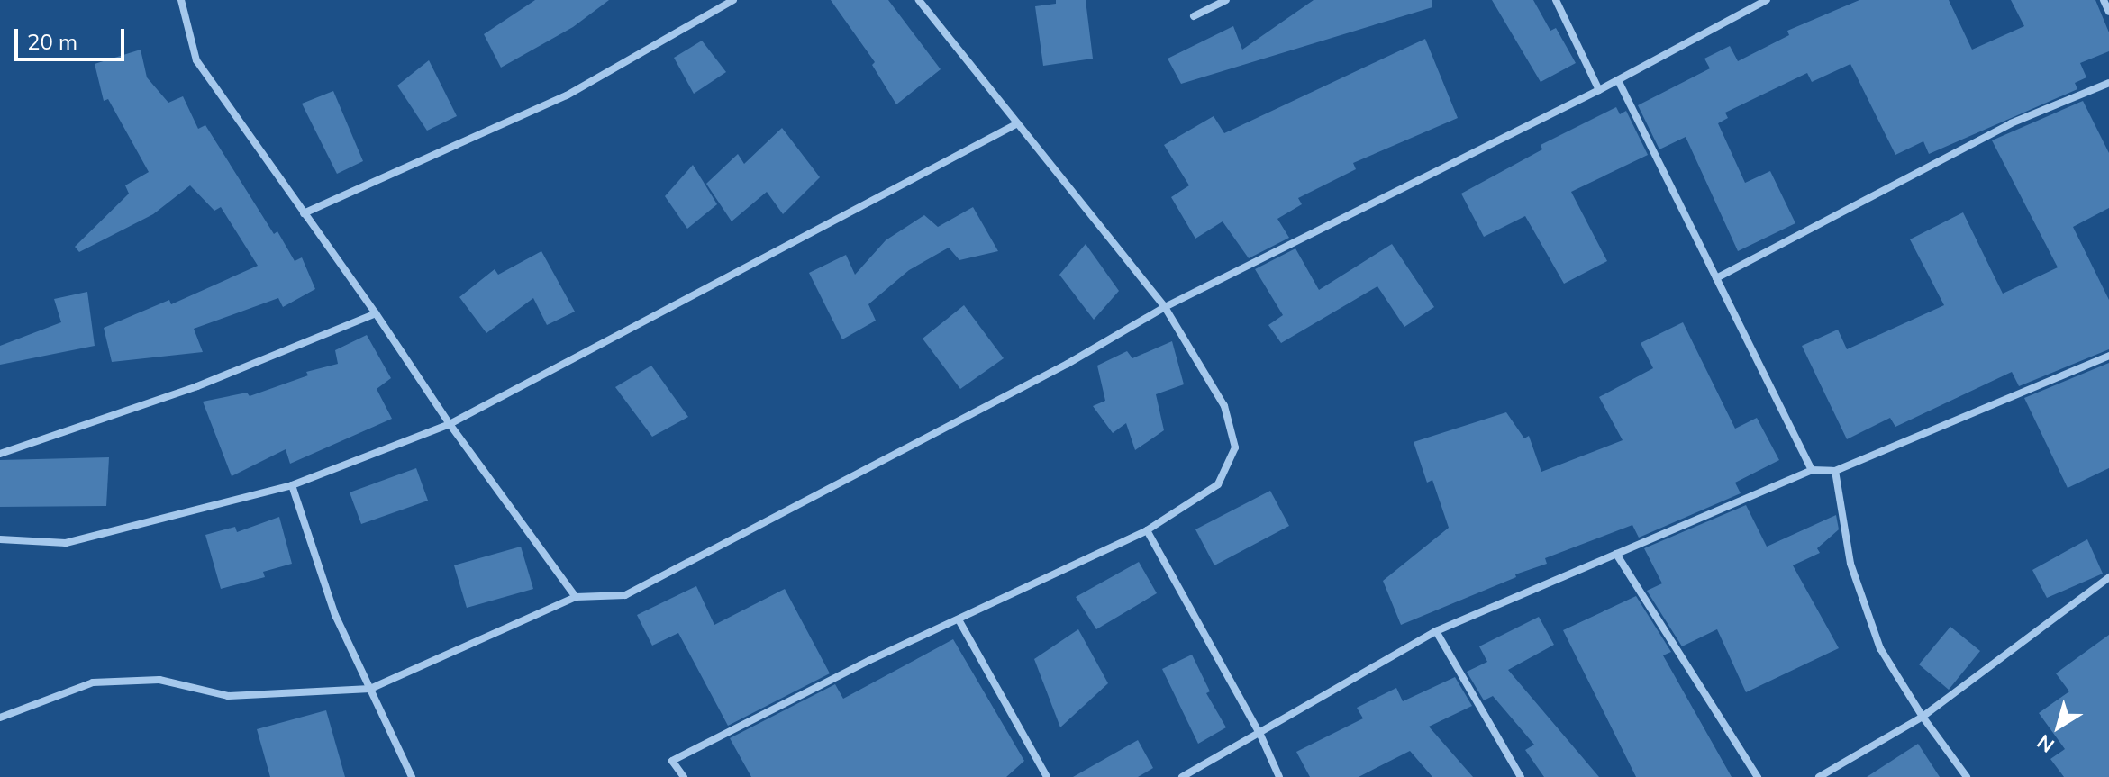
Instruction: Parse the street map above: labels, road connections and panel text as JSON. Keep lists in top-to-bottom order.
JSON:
{
  "scale_bar": "20 m",
  "north": "bottom left"
}
